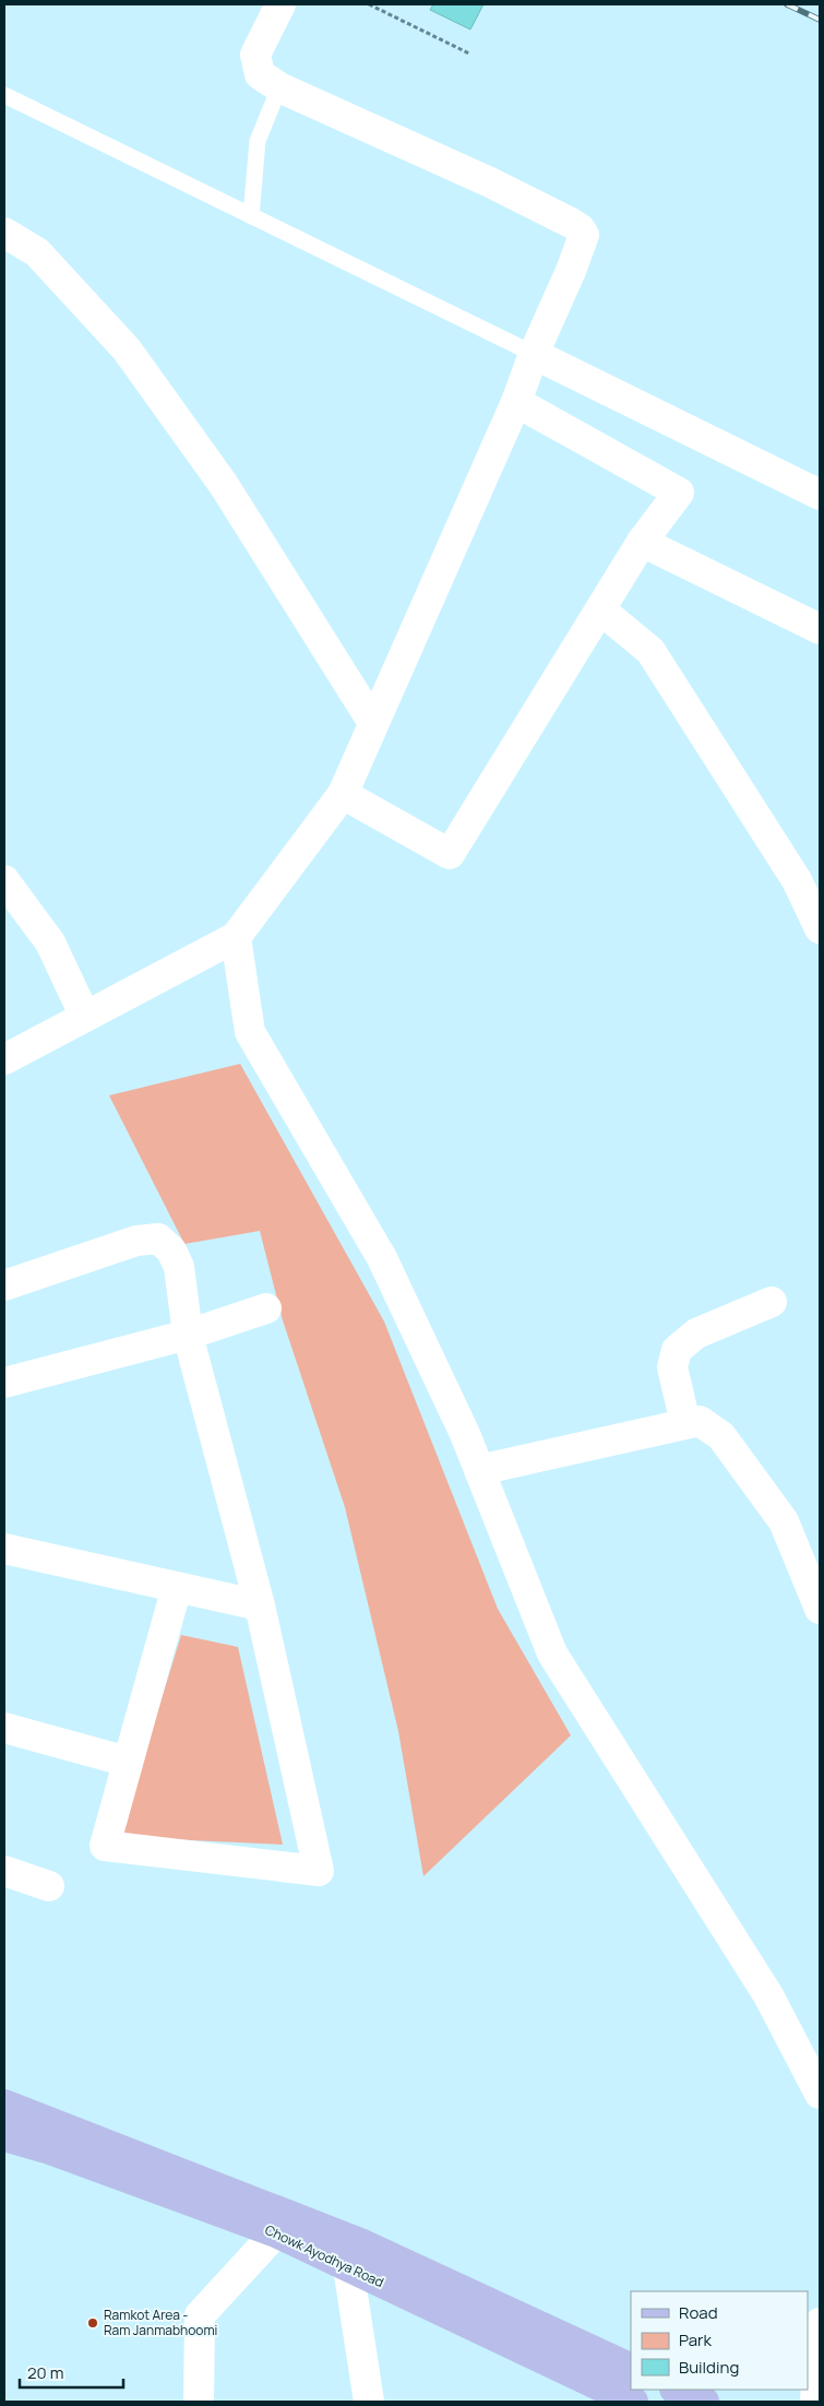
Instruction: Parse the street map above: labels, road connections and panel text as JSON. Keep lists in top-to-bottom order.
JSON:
{
  "streets": {
    "main road": ["Chowk Ayodhya Road"]
  },
  "places": ["Ramkot Area - Ram Janmabhoomi"],
  "legend": ["Road", "Park", "Building"],
  "scale_bar": "20 m"
}
